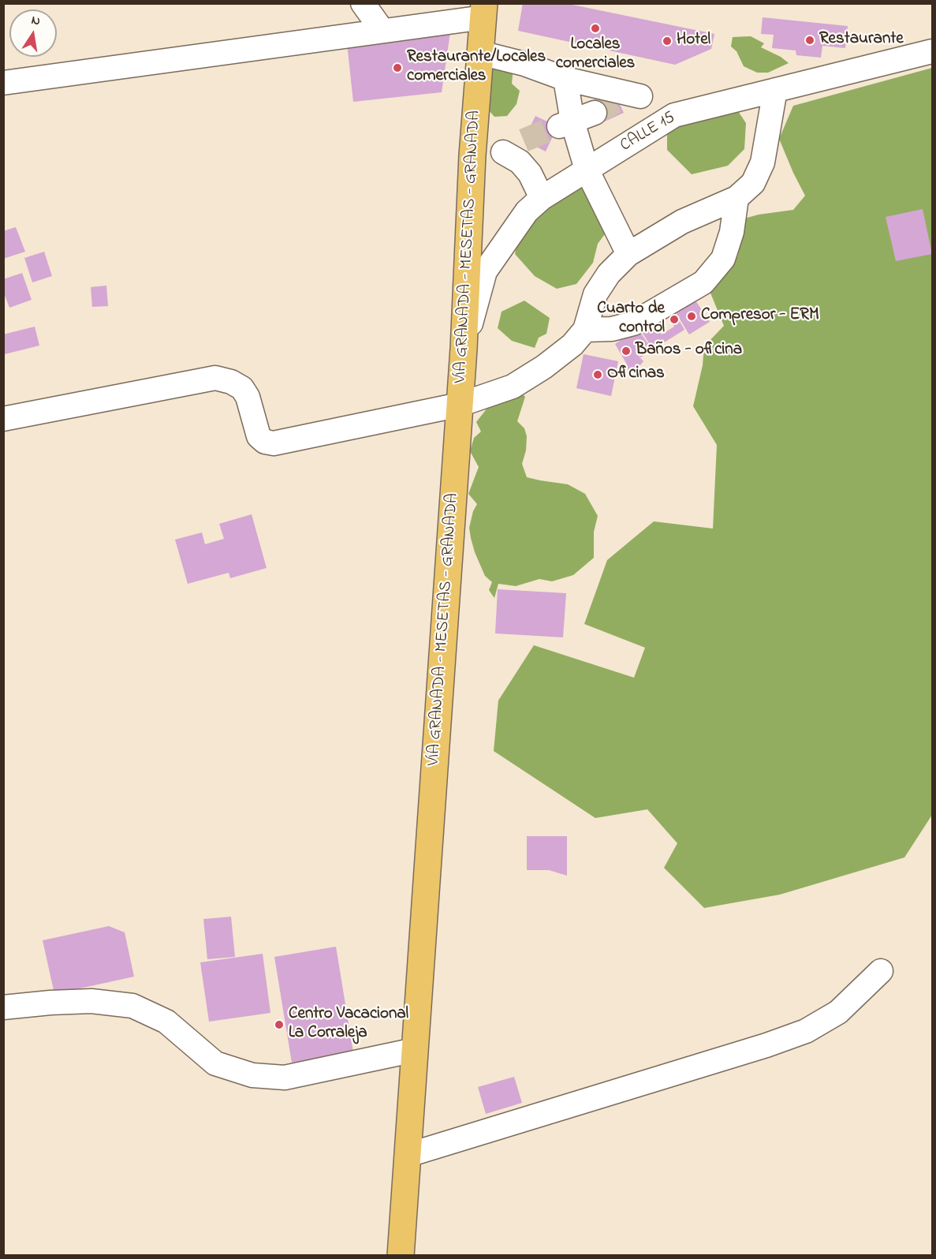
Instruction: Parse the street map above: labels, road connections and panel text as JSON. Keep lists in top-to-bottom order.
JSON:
{
  "streets": {
    "main road": ["VÍA GRANADA - MESETAS - GRANADA"],
    "street": ["CALLE 15"]
  },
  "crossings": [
    ["CALLE 15", "VÍA GRANADA - MESETAS - GRANADA"]
  ],
  "places": [
    "Locales comerciales",
    "Restaurante",
    "Hotel",
    "Restaurante/Locales comerciales",
    "Compresor - ERM",
    "Cuarto de control",
    "Baños - oficina",
    "Oficinas",
    "Centro Vacacional La Corraleja"
  ],
  "north": "top"
}
